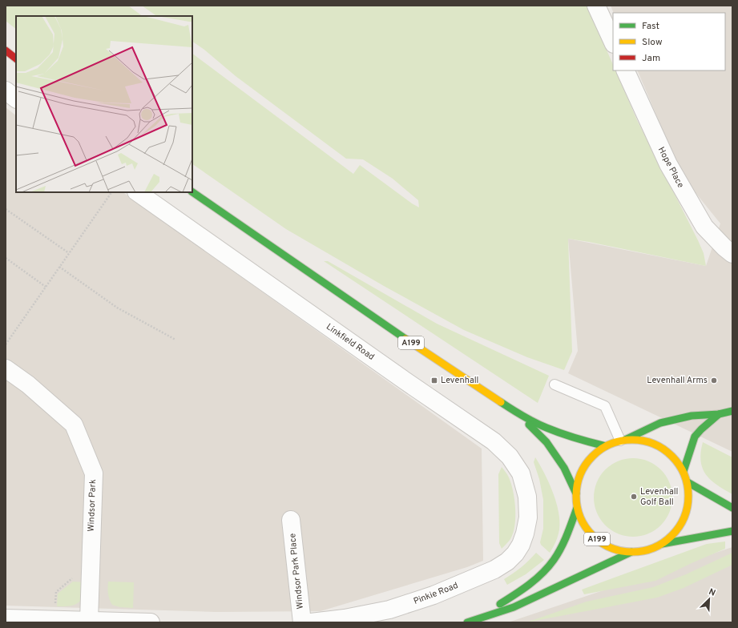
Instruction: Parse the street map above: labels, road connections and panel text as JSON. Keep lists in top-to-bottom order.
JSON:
{
  "streets": {
    "main road": ["A199"],
    "street": [
      "Hope Place",
      "Linkfield Road",
      "Windsor Park",
      "Windsor Park Place",
      "Pinkie Road"
    ]
  },
  "crossings": [
    ["Linkfield Road", "Pinkie Road"]
  ],
  "places": {
    "transit": ["Levenhall"],
    "other": ["Levenhall Arms", "Levenhall Golf Ball"]
  },
  "legend": ["Fast", "Slow", "Jam"],
  "north": "top right"
}
